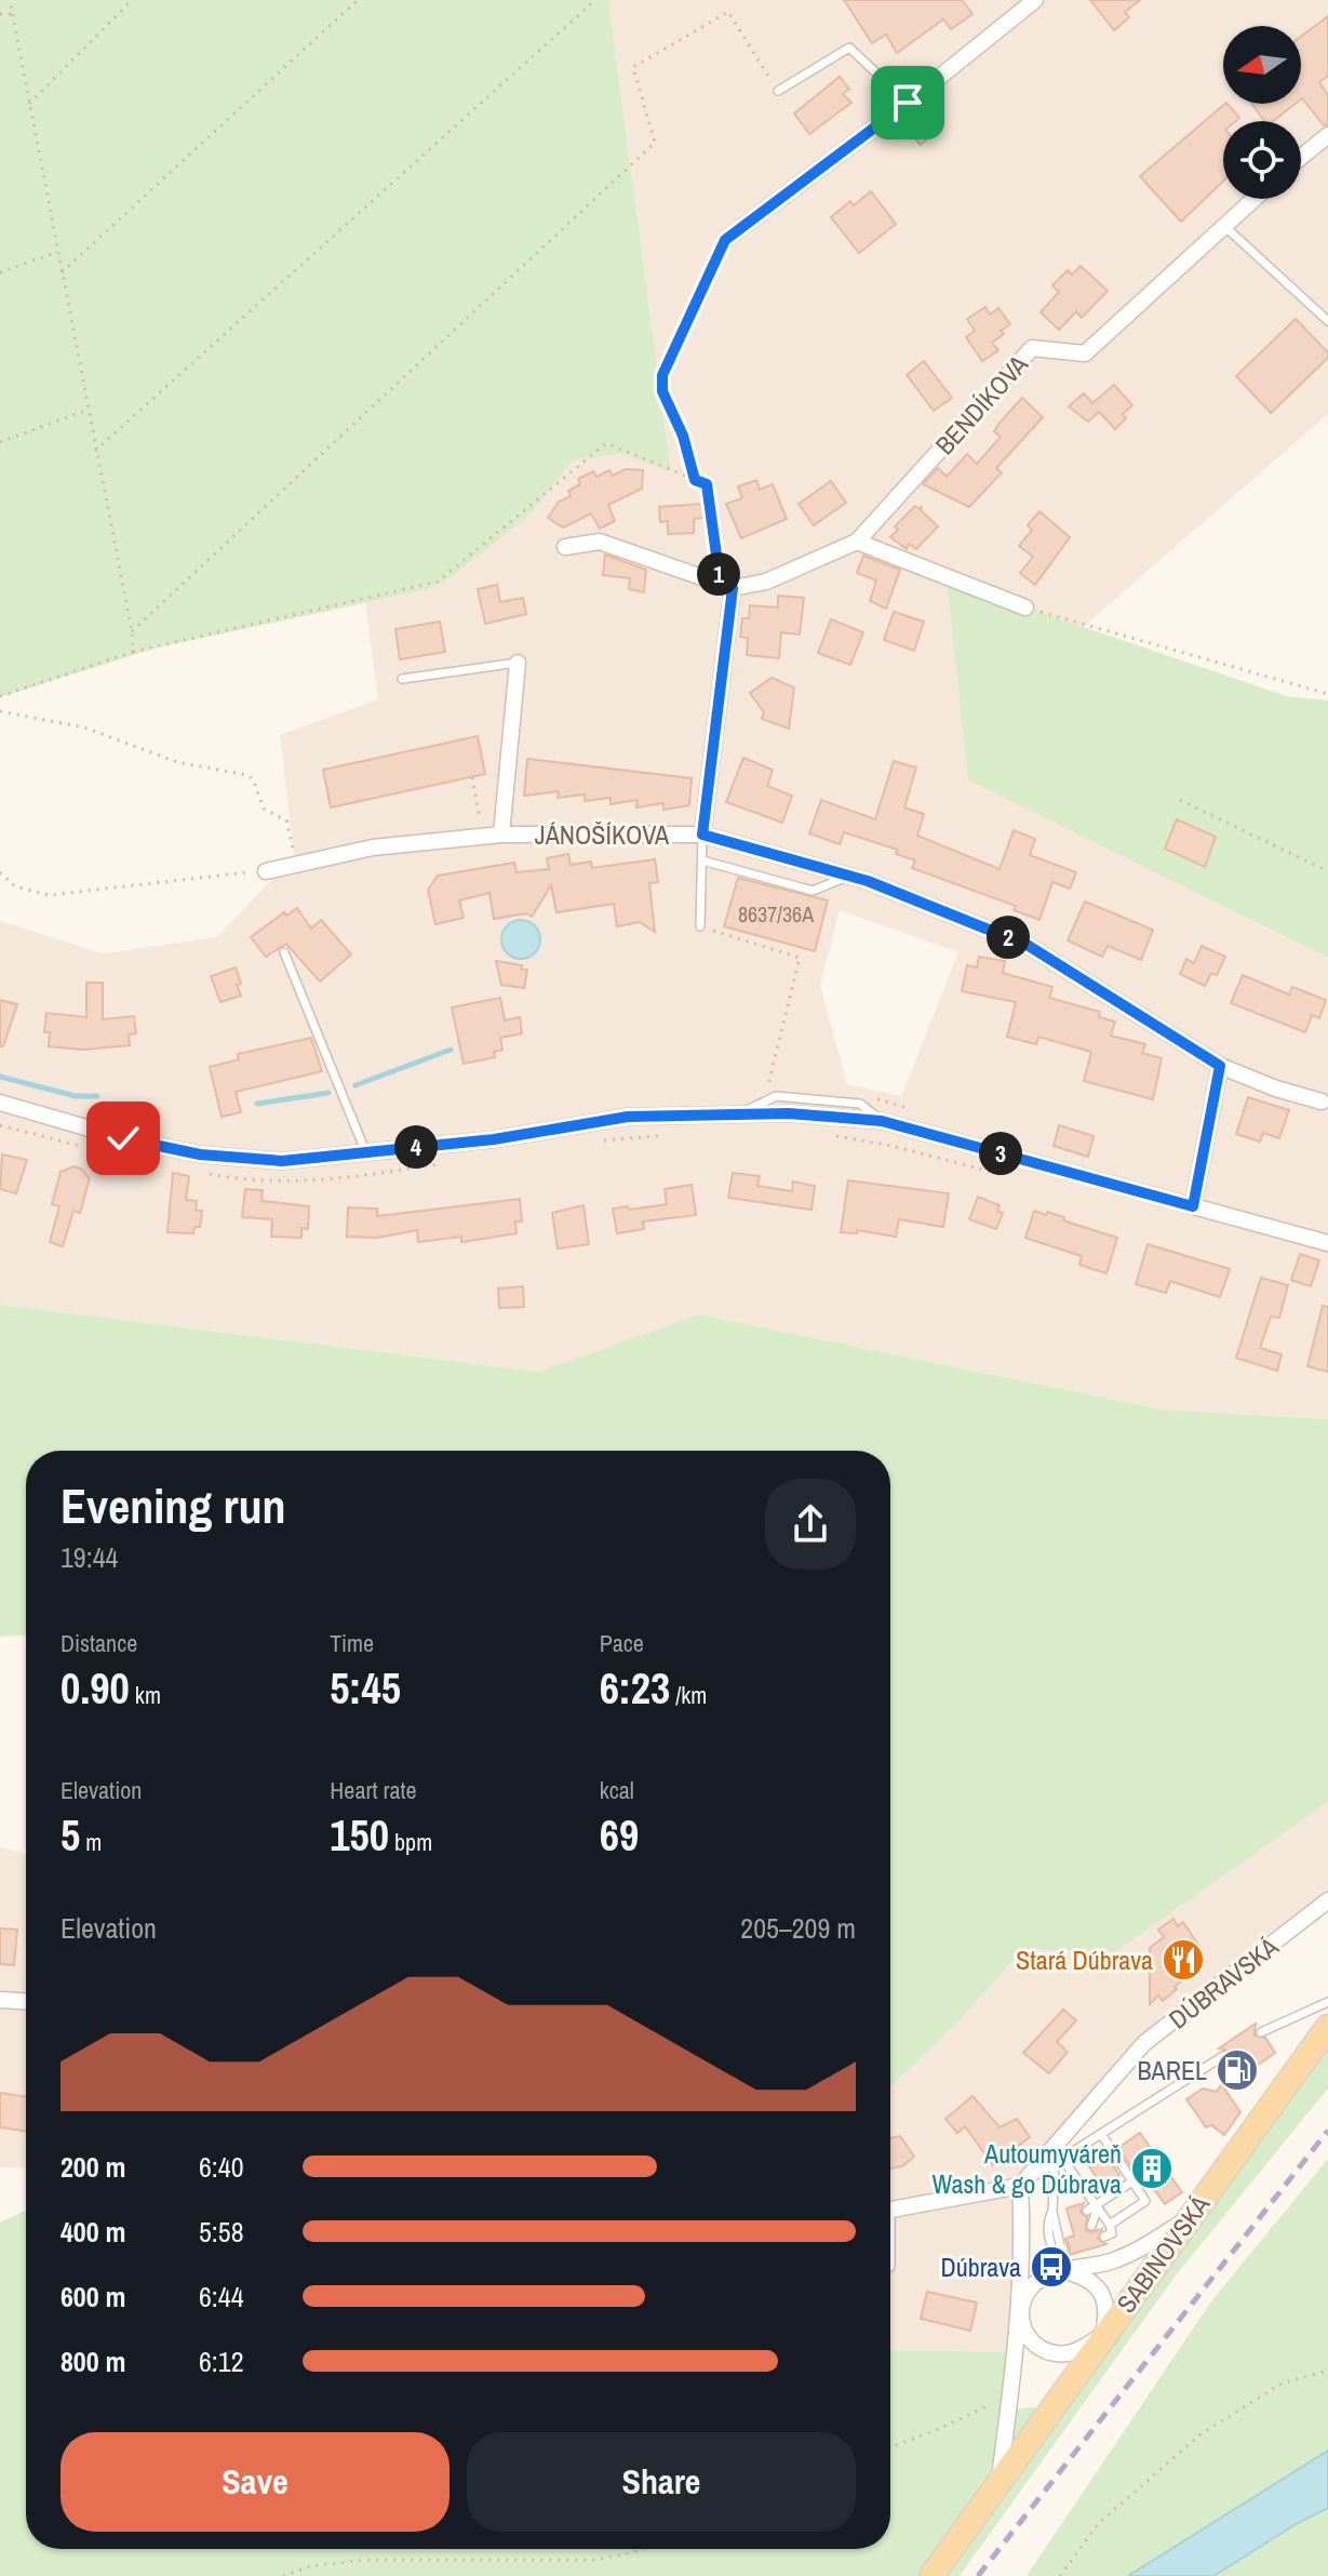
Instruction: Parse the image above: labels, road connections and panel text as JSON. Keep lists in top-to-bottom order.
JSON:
{
  "streets": {
    "main road": ["SABINOVSKÁ"],
    "street": ["BENDÍKOVA", "JÁNOŠÍKOVA", "DÚBRAVSKÁ"]
  },
  "places": {
    "restaurant": ["Stará Dúbrava"],
    "fuel station": ["BAREL"],
    "building": ["Autoumyváreň Wash & go Dúbrava"],
    "bus stop": ["Dúbrava"]
  },
  "house_numbers": ["8637/36A"],
  "north": "left",
  "page": {
    "pins": [
      "1",
      "2",
      "4",
      "3"
    ],
    "heading": ["Evening run", "19:44"],
    "stats": [
      ["Distance", "0.90 km"],
      ["Time", "5:45"],
      ["Pace", "6:23 /km"],
      ["Elevation", "5 m"],
      ["Heart rate", "150 bpm"],
      ["kcal", "69"]
    ],
    "chart": ["Elevation", "205–209 m"],
    "list": [
      {
        "name": "200 m",
        "note": "6:40"
      },
      {
        "name": "400 m",
        "note": "5:58"
      },
      {
        "name": "600 m",
        "note": "6:44"
      },
      {
        "name": "800 m",
        "note": "6:12"
      }
    ],
    "buttons": ["Save", "Share"]
  }
}
